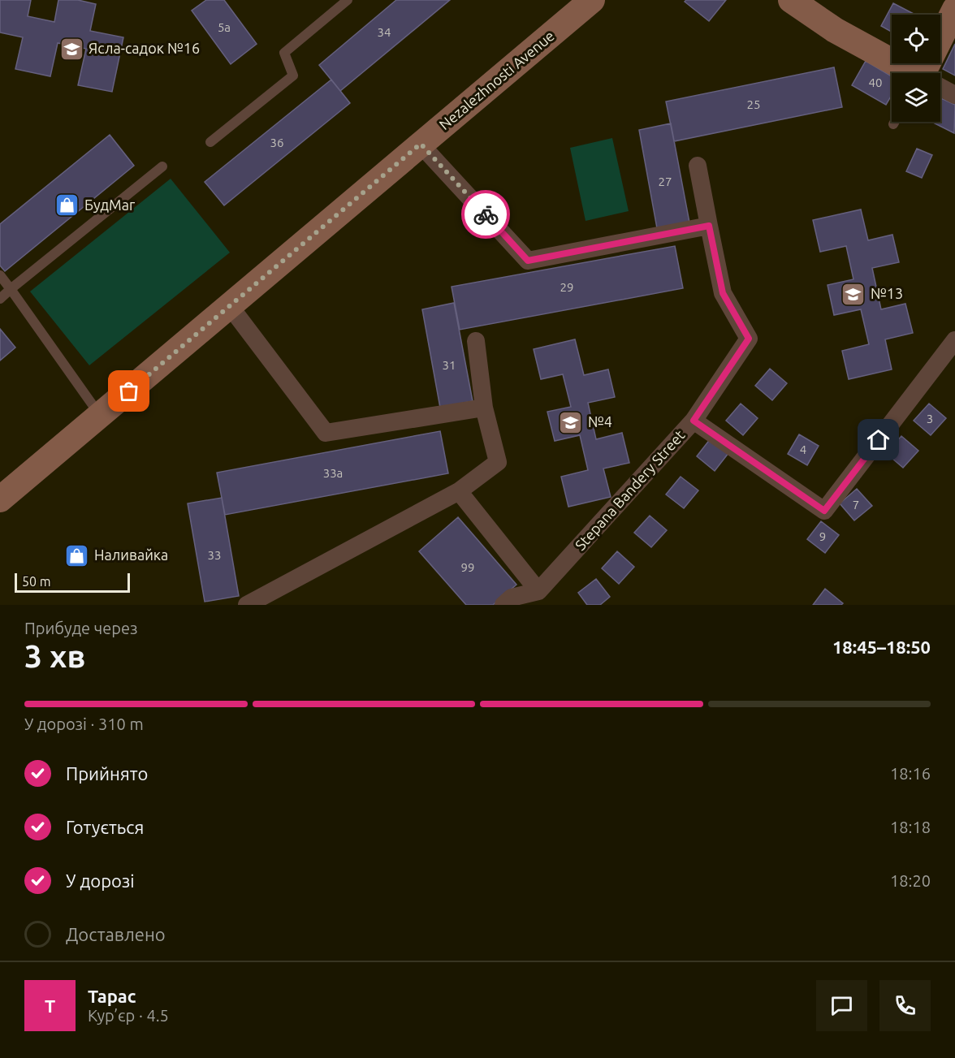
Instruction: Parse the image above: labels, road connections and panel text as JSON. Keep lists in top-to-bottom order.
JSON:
{
  "streets": {
    "street": ["Nezalezhnosti Avenue", "Stepana Bandery Street"]
  },
  "places": {
    "school or university": ["Ясла-садок №16", "№13", "№4"],
    "shop": ["БудМаг", "Наливайка"]
  },
  "house_numbers": [
    "5а",
    "34",
    "40",
    "25",
    "36",
    "27",
    "29",
    "31",
    "3",
    "4",
    "33а",
    "7",
    "9",
    "33",
    "99"
  ],
  "scale_bar": "50 m",
  "page": {
    "scale": "50 m",
    "heading": ["3 хв", "Прибуде через", "18:45–18:50"],
    "panel": ["Тарас", "Кур’єр · 4.5"],
    "bar": "У дорозі · 310 m",
    "list": [
      ["Прийнято", "18:16"],
      ["Готується", "18:18"],
      ["У дорозі", "18:20"],
      "Доставлено"
    ],
    "round": "Т"
  }
}
